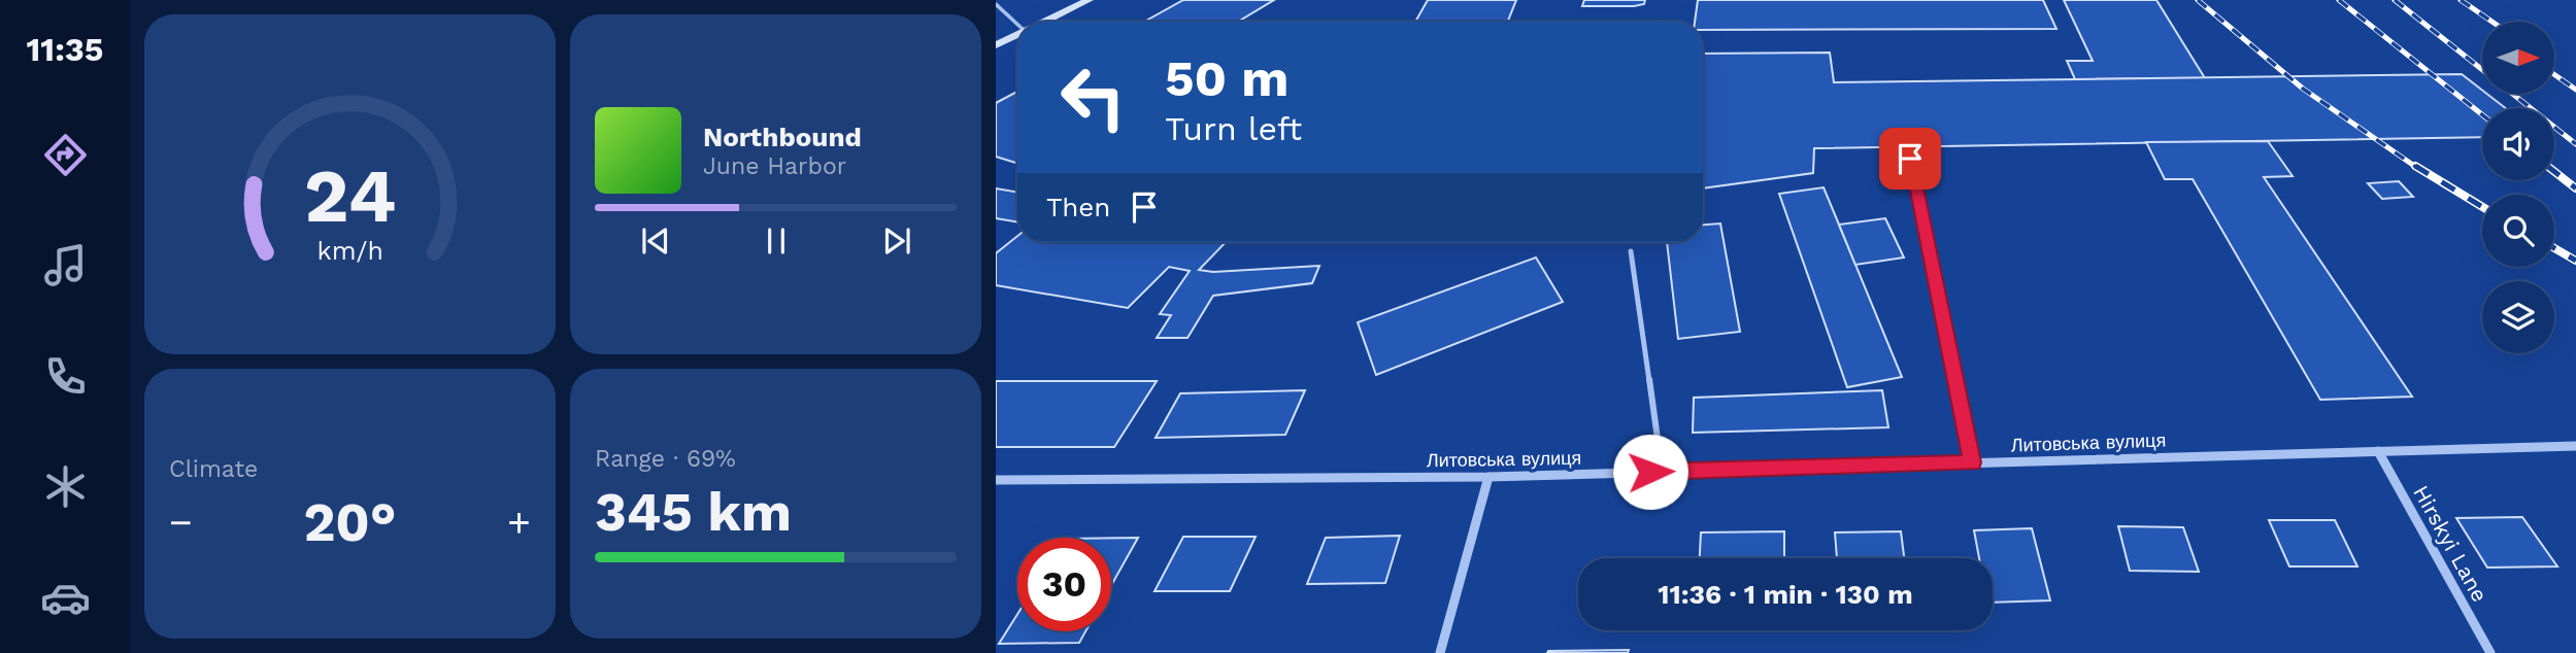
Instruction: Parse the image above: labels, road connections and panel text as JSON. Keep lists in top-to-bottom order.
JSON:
{
  "streets": {
    "street": ["Литовська вулиця", "Hirskyi Lane"]
  },
  "crossings": [
    ["Литовська вулиця", "Hirskyi Lane"]
  ],
  "north": "right",
  "page": {
    "tabs": "11:35",
    "turn": ["50 m", "Turn left"],
    "song": ["Northbound", "June Harbor"],
    "then": "Then",
    "tile": [
      "Climate",
      ["Range · 69%", "345 km"]
    ],
    "heat": ["−", "20°", "+"],
    "limit": "30",
    "trip": "11:36 · 1 min · 130 m",
    "gauge": ["24", "km/h"]
  }
}
